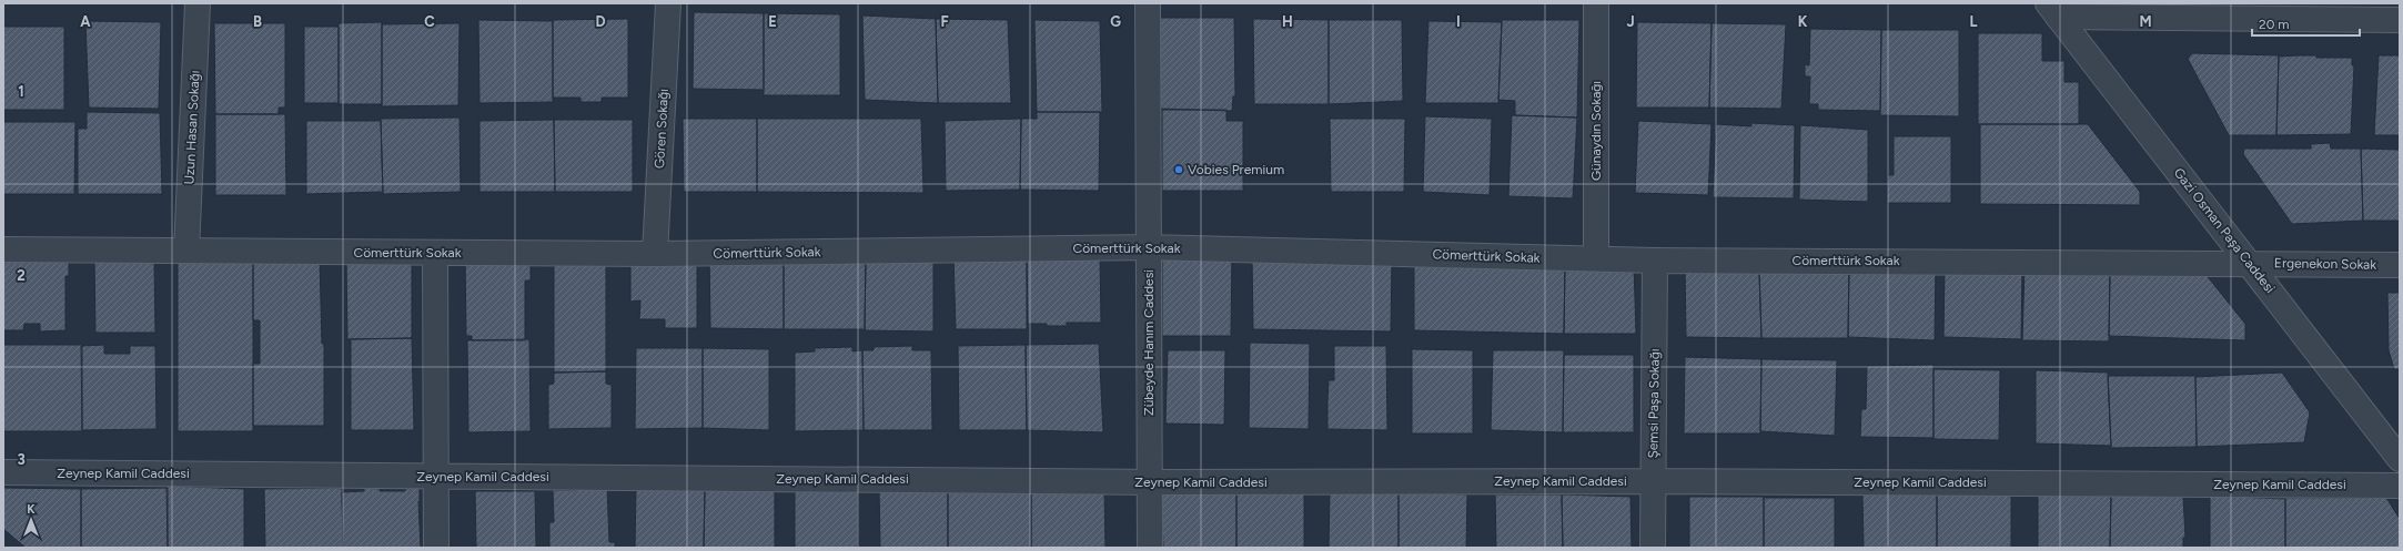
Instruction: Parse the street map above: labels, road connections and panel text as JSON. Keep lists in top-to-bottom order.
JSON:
{
  "streets": {
    "street": [
      "Uzun Hasan Sokağı",
      "Gören Sokağı",
      "Günaydın Sokağı",
      "Gazi Osman Paşa Caddesi",
      "Cömerttürk Sokak",
      "Ergenekon Sokak",
      "Zübeyde Hanım Caddesi",
      "Şemsi Paşa Sokağı",
      "Zeynep Kamil Caddesi"
    ]
  },
  "crossings": [
    ["Uzun Hasan Sokağı", "Cömerttürk Sokak"],
    ["Gören Sokağı", "Cömerttürk Sokak"],
    ["Günaydın Sokağı", "Cömerttürk Sokak"],
    ["Gazi Osman Paşa Caddesi", "Cömerttürk Sokak"],
    ["Gazi Osman Paşa Caddesi", "Ergenekon Sokak"],
    ["Cömerttürk Sokak", "Ergenekon Sokak"],
    ["Cömerttürk Sokak", "Zübeyde Hanım Caddesi"],
    ["Cömerttürk Sokak", "Şemsi Paşa Sokağı"],
    ["Zübeyde Hanım Caddesi", "Zeynep Kamil Caddesi"],
    ["Şemsi Paşa Sokağı", "Zeynep Kamil Caddesi"]
  ],
  "places": ["Vobies Premium"],
  "scale_bar": "20 m",
  "north": "top",
  "grid": {
    "columns": [
      "A",
      "B",
      "C",
      "D",
      "E",
      "F",
      "G",
      "H",
      "I",
      "J",
      "K",
      "L",
      "M"
    ],
    "rows": ["1", "2", "3"]
  }
}
